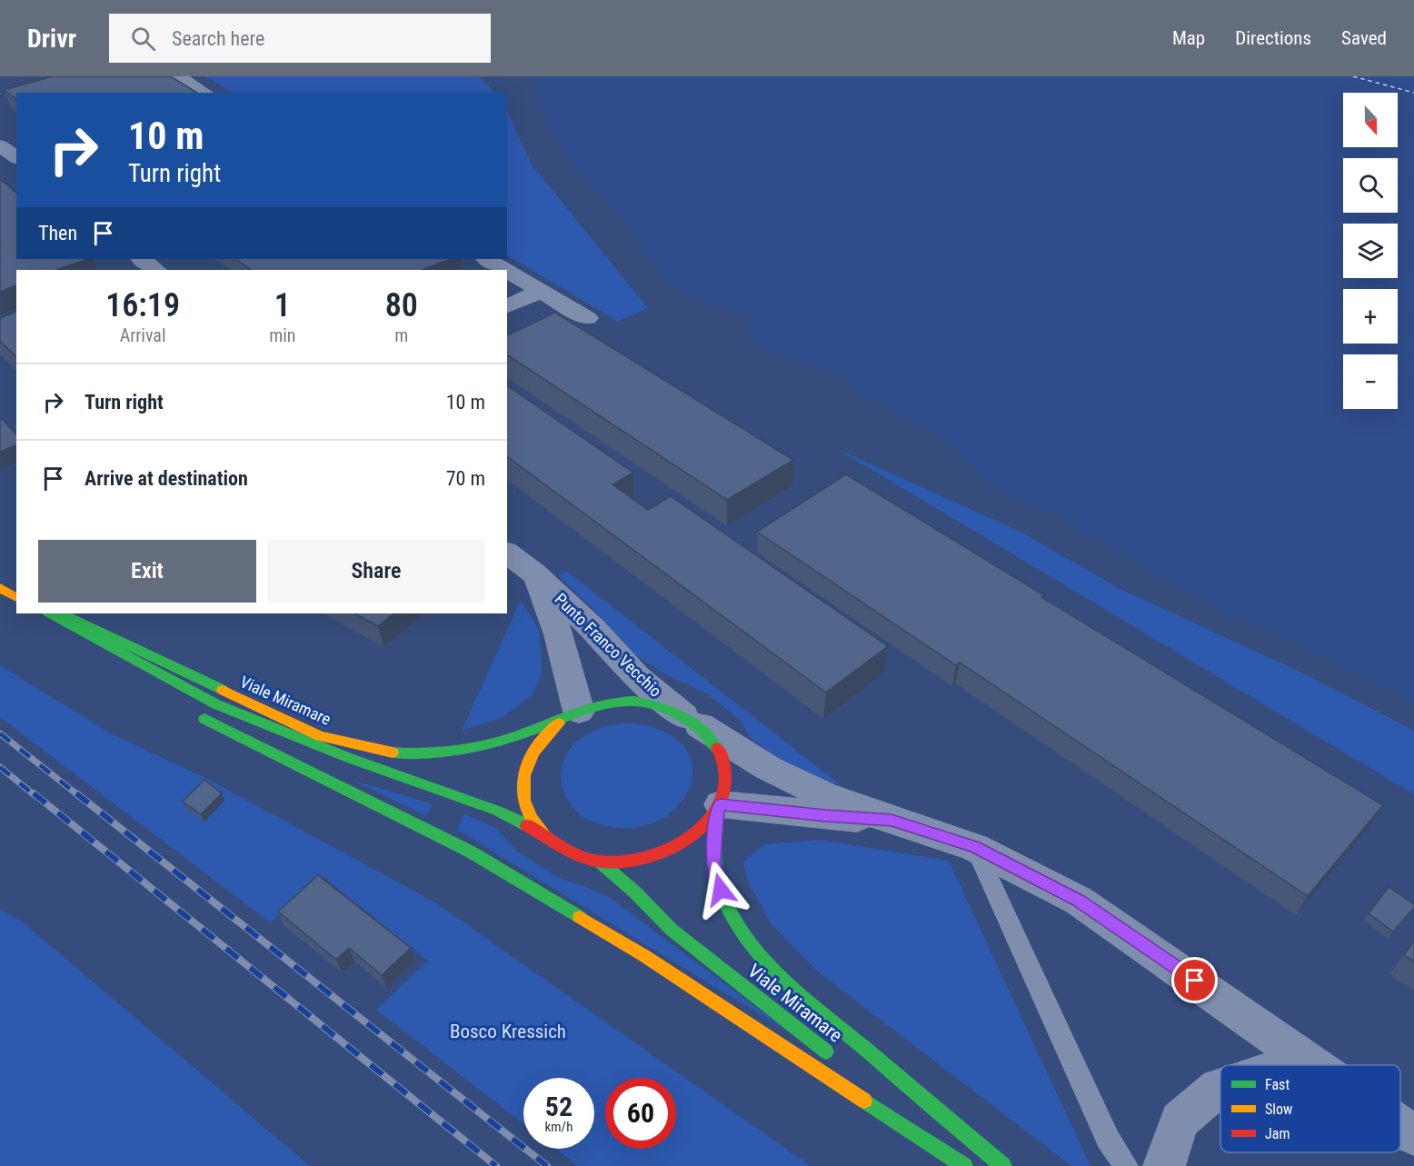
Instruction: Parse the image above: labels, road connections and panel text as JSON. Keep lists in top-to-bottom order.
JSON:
{
  "streets": {
    "main road": ["Viale Miramare"],
    "street": ["Punto Franco Vecchio"]
  },
  "crossings": [
    ["Punto Franco Vecchio", "Viale Miramare"]
  ],
  "parks": ["Bosco Kressich"],
  "legend": ["Fast", "Slow", "Jam"],
  "north": "bottom",
  "page": {
    "header": "Drivr",
    "search": "Search here",
    "nav": ["Map", "Directions", "Saved"],
    "map_buttons": ["+", "−"],
    "turn": ["10 m", "Turn right"],
    "then": "Then",
    "eta": [
      "16:19",
      "Arrival",
      "1",
      "min",
      "80",
      "m"
    ],
    "list": [
      {
        "name": "Turn right",
        "value": "10 m"
      },
      {
        "name": "Arrive at destination",
        "value": "70 m"
      }
    ],
    "buttons": ["Exit", "Share"],
    "speed": "52 km/h",
    "limit": "60"
  }
}
